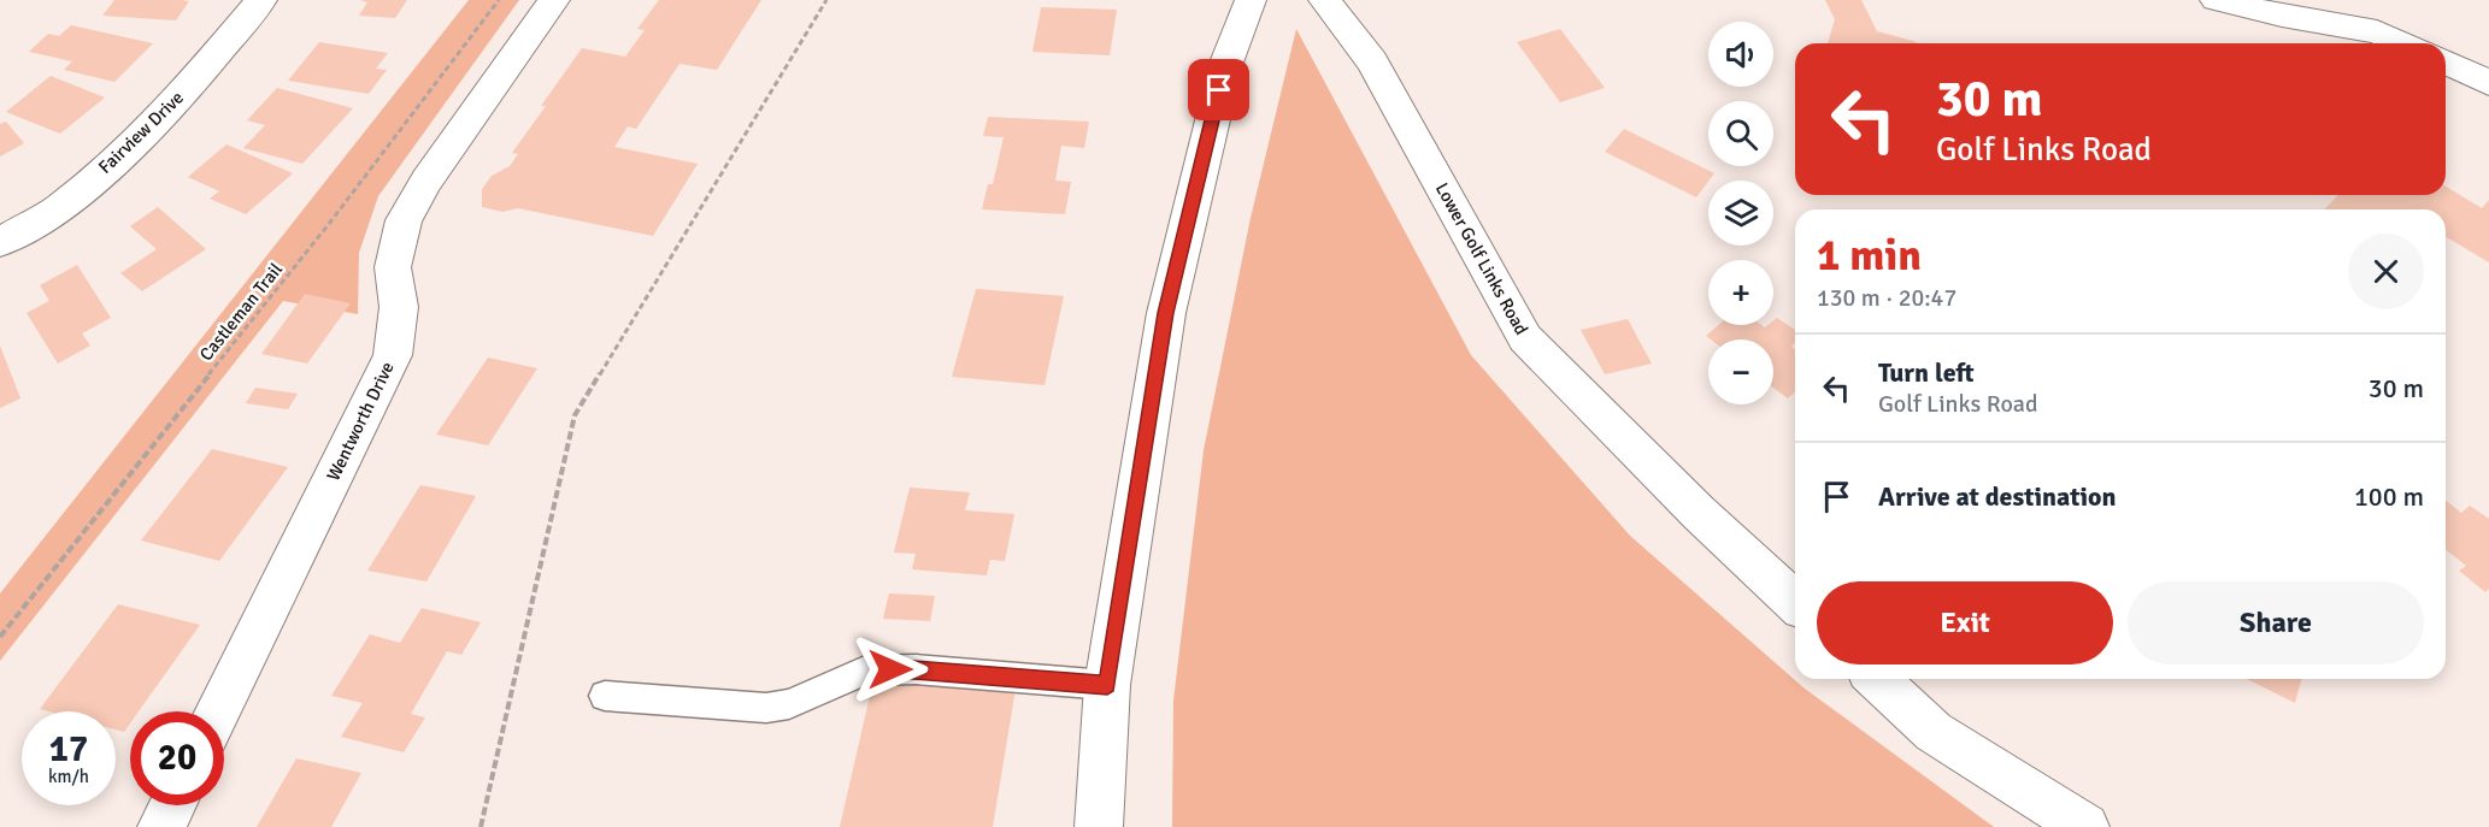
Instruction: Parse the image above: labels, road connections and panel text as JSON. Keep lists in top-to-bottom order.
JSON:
{
  "streets": {
    "street": ["Fairview Drive", "Lower Golf Links Road", "Wentworth Drive"],
    "path": ["Castleman Trail"]
  },
  "page": {
    "map_buttons": ["+", "−"],
    "turn": ["30 m", "Golf Links Road"],
    "heading": ["1 min", "130 m · 20:47"],
    "list": [
      {
        "name": "Turn left",
        "note": "Golf Links Road",
        "value": "30 m"
      },
      {
        "name": "Arrive at destination",
        "value": "100 m"
      }
    ],
    "buttons": ["Exit", "Share"],
    "speed": "17 km/h",
    "limit": "20"
  }
}
